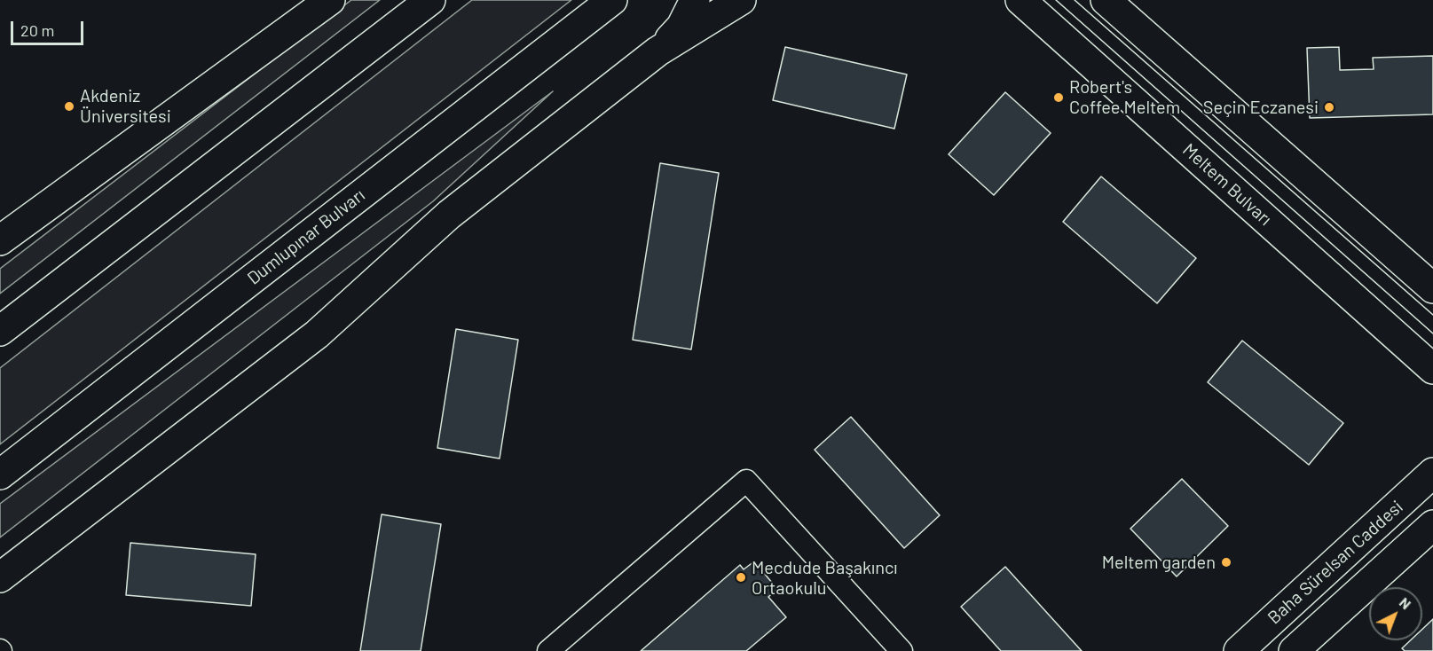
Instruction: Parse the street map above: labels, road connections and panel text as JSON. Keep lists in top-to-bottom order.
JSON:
{
  "streets": {
    "main road": ["Meltem Bulvarı", "Dumlupınar Bulvarı", "Baha Sürelsan Caddesi"]
  },
  "places": [
    "Robert's Coffee Meltem",
    "Akdeniz Üniversitesi",
    "Seçin Eczanesi",
    "Meltem garden",
    "Mecdude Başakıncı Ortaokulu"
  ],
  "scale_bar": "20 m",
  "north": "top right"
}
